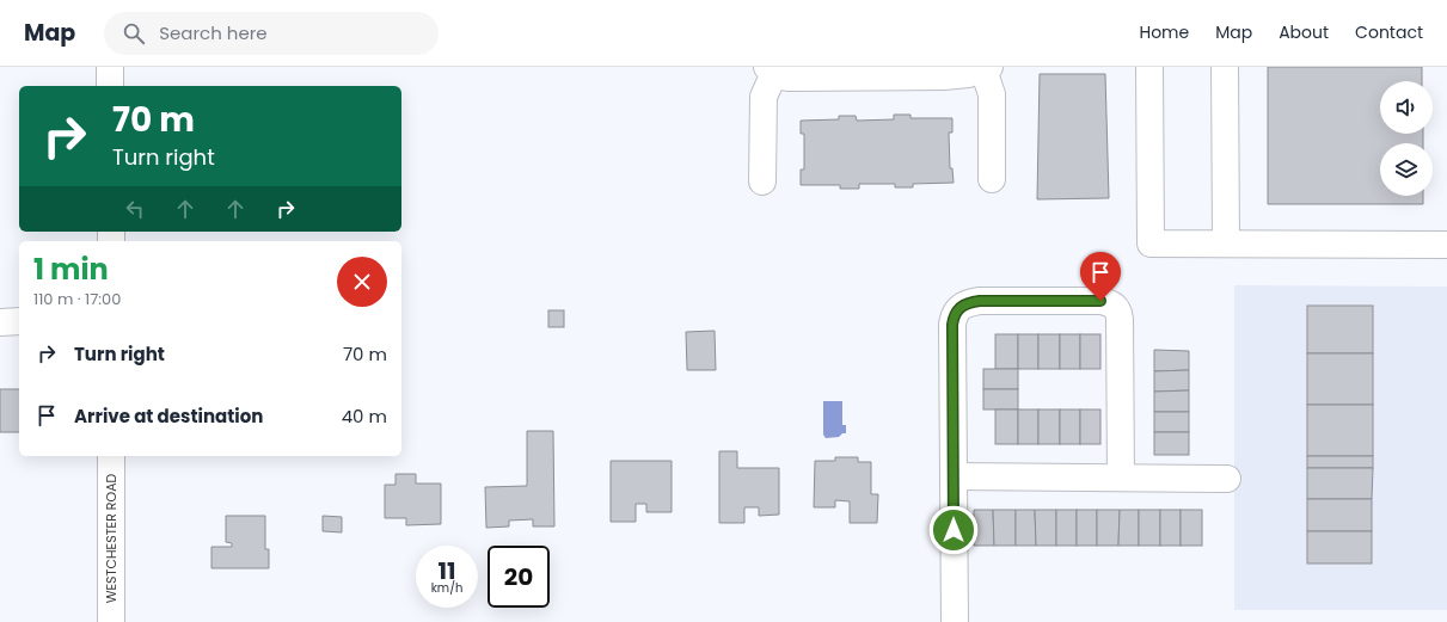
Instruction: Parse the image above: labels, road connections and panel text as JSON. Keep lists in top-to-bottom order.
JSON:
{
  "streets": {
    "street": ["WESTCHESTER ROAD"]
  },
  "page": {
    "header": "Map",
    "search": "Search here",
    "nav": [
      "Home",
      "Map",
      "About",
      "Contact"
    ],
    "turn": ["70 m", "Turn right"],
    "heading": ["1 min", "110 m · 17:00"],
    "list": [
      {
        "name": "Turn right",
        "value": "70 m"
      },
      {
        "name": "Arrive at destination",
        "value": "40 m"
      }
    ],
    "speed": "11 km/h",
    "limit": "20"
  }
}
